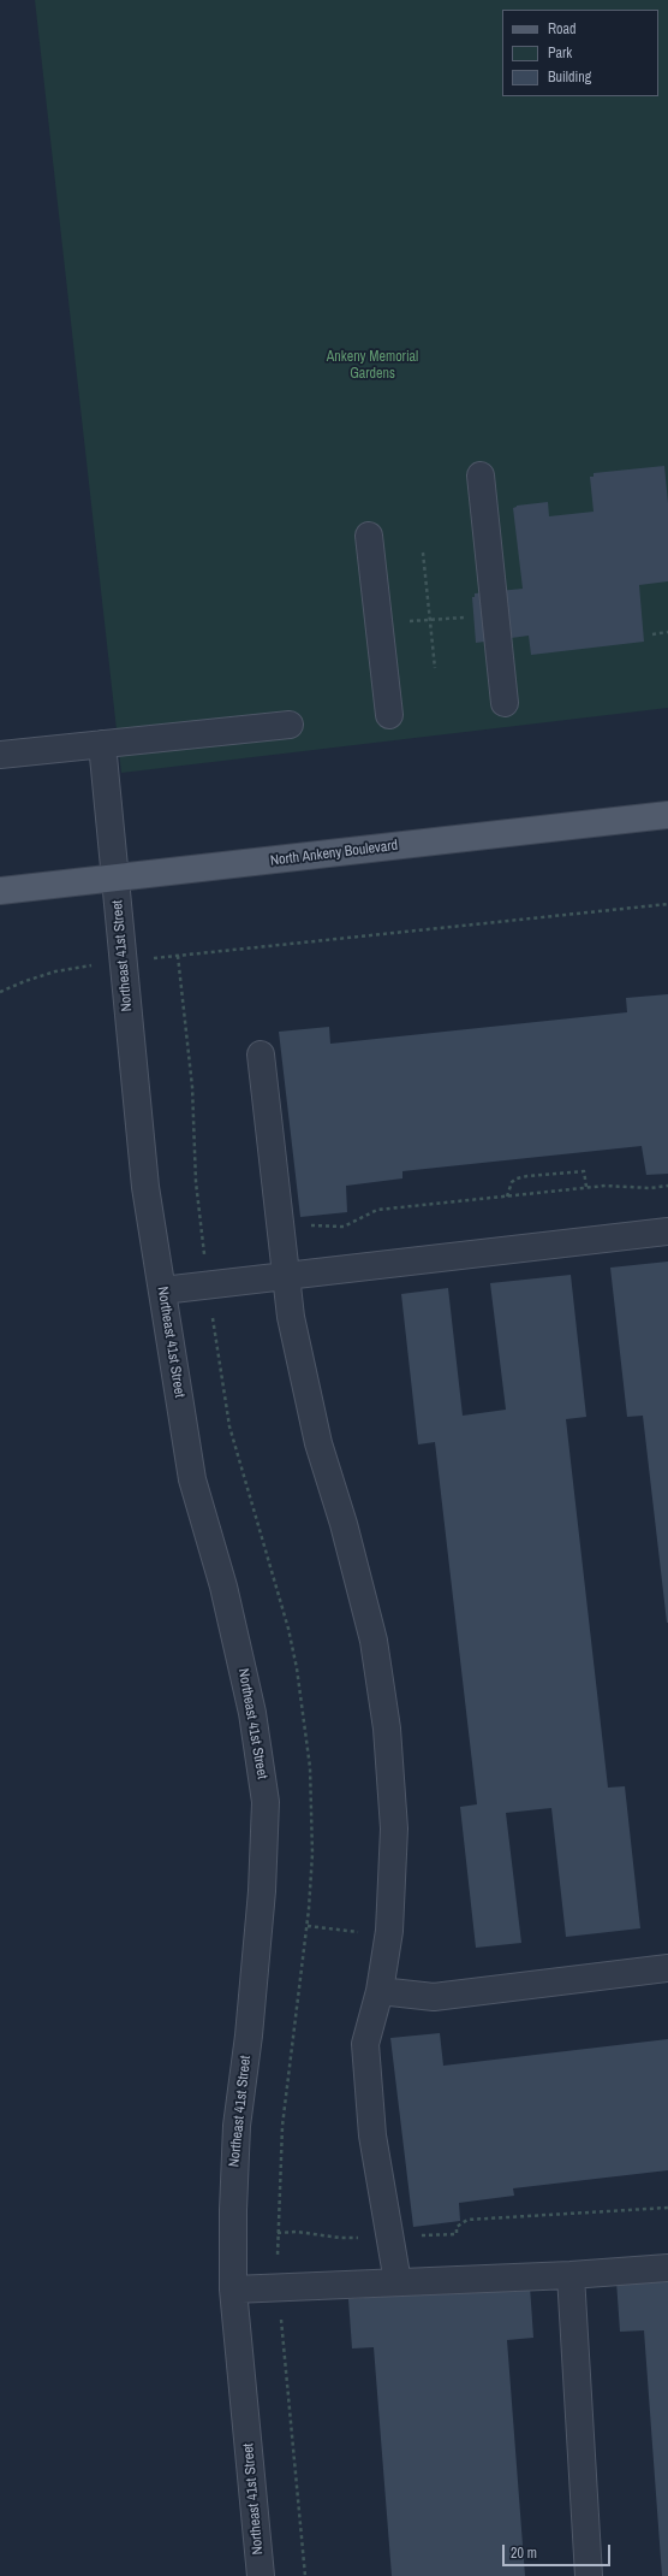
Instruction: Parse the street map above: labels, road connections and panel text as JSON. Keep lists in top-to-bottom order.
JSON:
{
  "streets": {
    "main road": ["North Ankeny Boulevard"],
    "street": ["Northeast 41st Street"]
  },
  "crossings": [
    ["North Ankeny Boulevard", "Northeast 41st Street"]
  ],
  "parks": ["Ankeny Memorial Gardens"],
  "legend": ["Road", "Park", "Building"],
  "scale_bar": "20 m"
}
